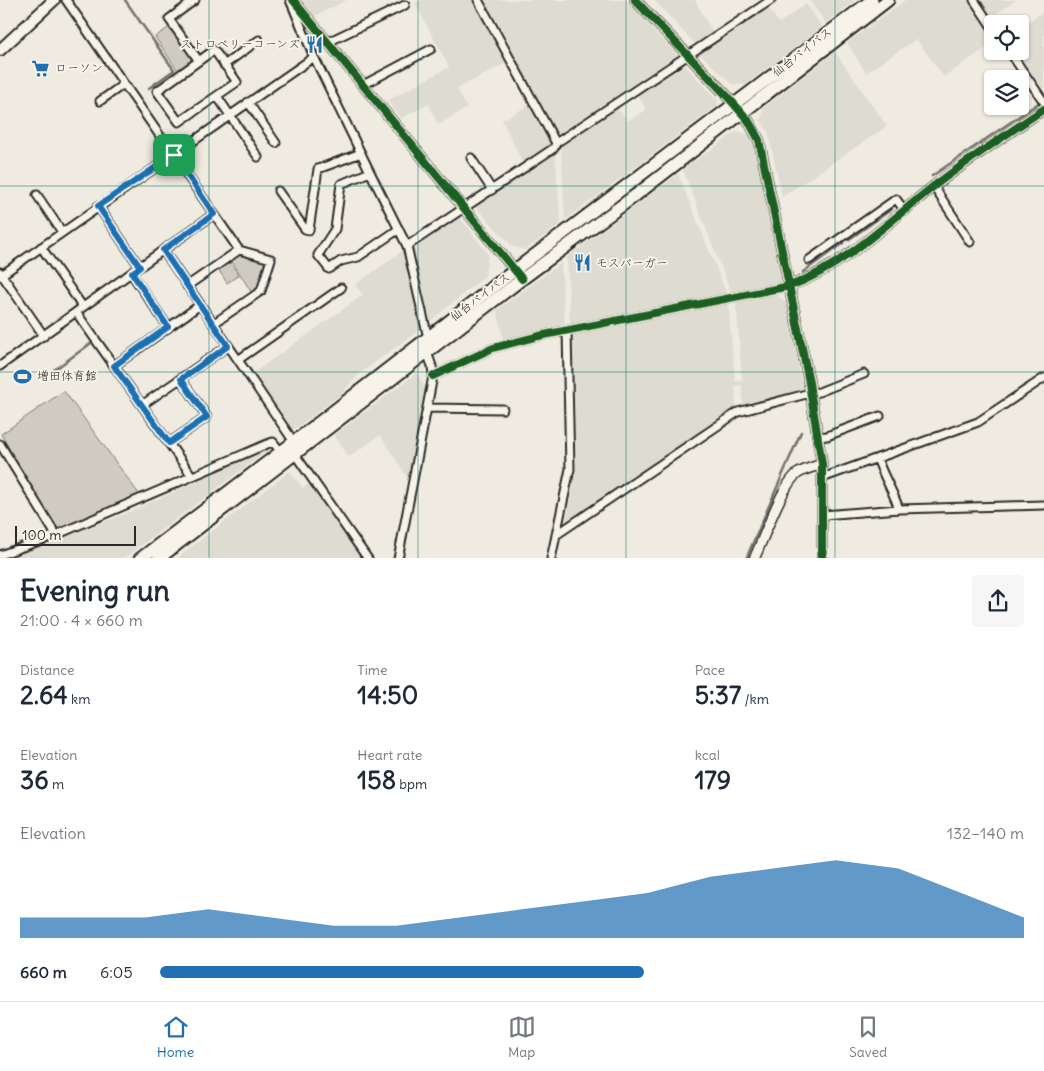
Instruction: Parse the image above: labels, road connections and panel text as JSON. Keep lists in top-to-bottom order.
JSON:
{
  "streets": {
    "highway": ["仙台バイパス"]
  },
  "places": {
    "restaurant": ["ストロベリーコーンズ", "モスバーガー"],
    "supermarket": ["ローソン"],
    "sports": ["増田体育館"]
  },
  "scale_bar": "100 m",
  "page": {
    "scale": "100 m",
    "heading": ["Evening run", "21:00 · 4 × 660 m"],
    "stats": [
      ["Distance", "2.64 km"],
      ["Time", "14:50"],
      ["Pace", "5:37 /km"],
      ["Elevation", "36 m"],
      ["Heart rate", "158 bpm"],
      ["kcal", "179"]
    ],
    "chart": ["Elevation", "132–140 m"],
    "list": [
      {
        "name": "660 m",
        "note": "6:05"
      }
    ],
    "tabs": ["Home", "Map", "Saved"]
  }
}
